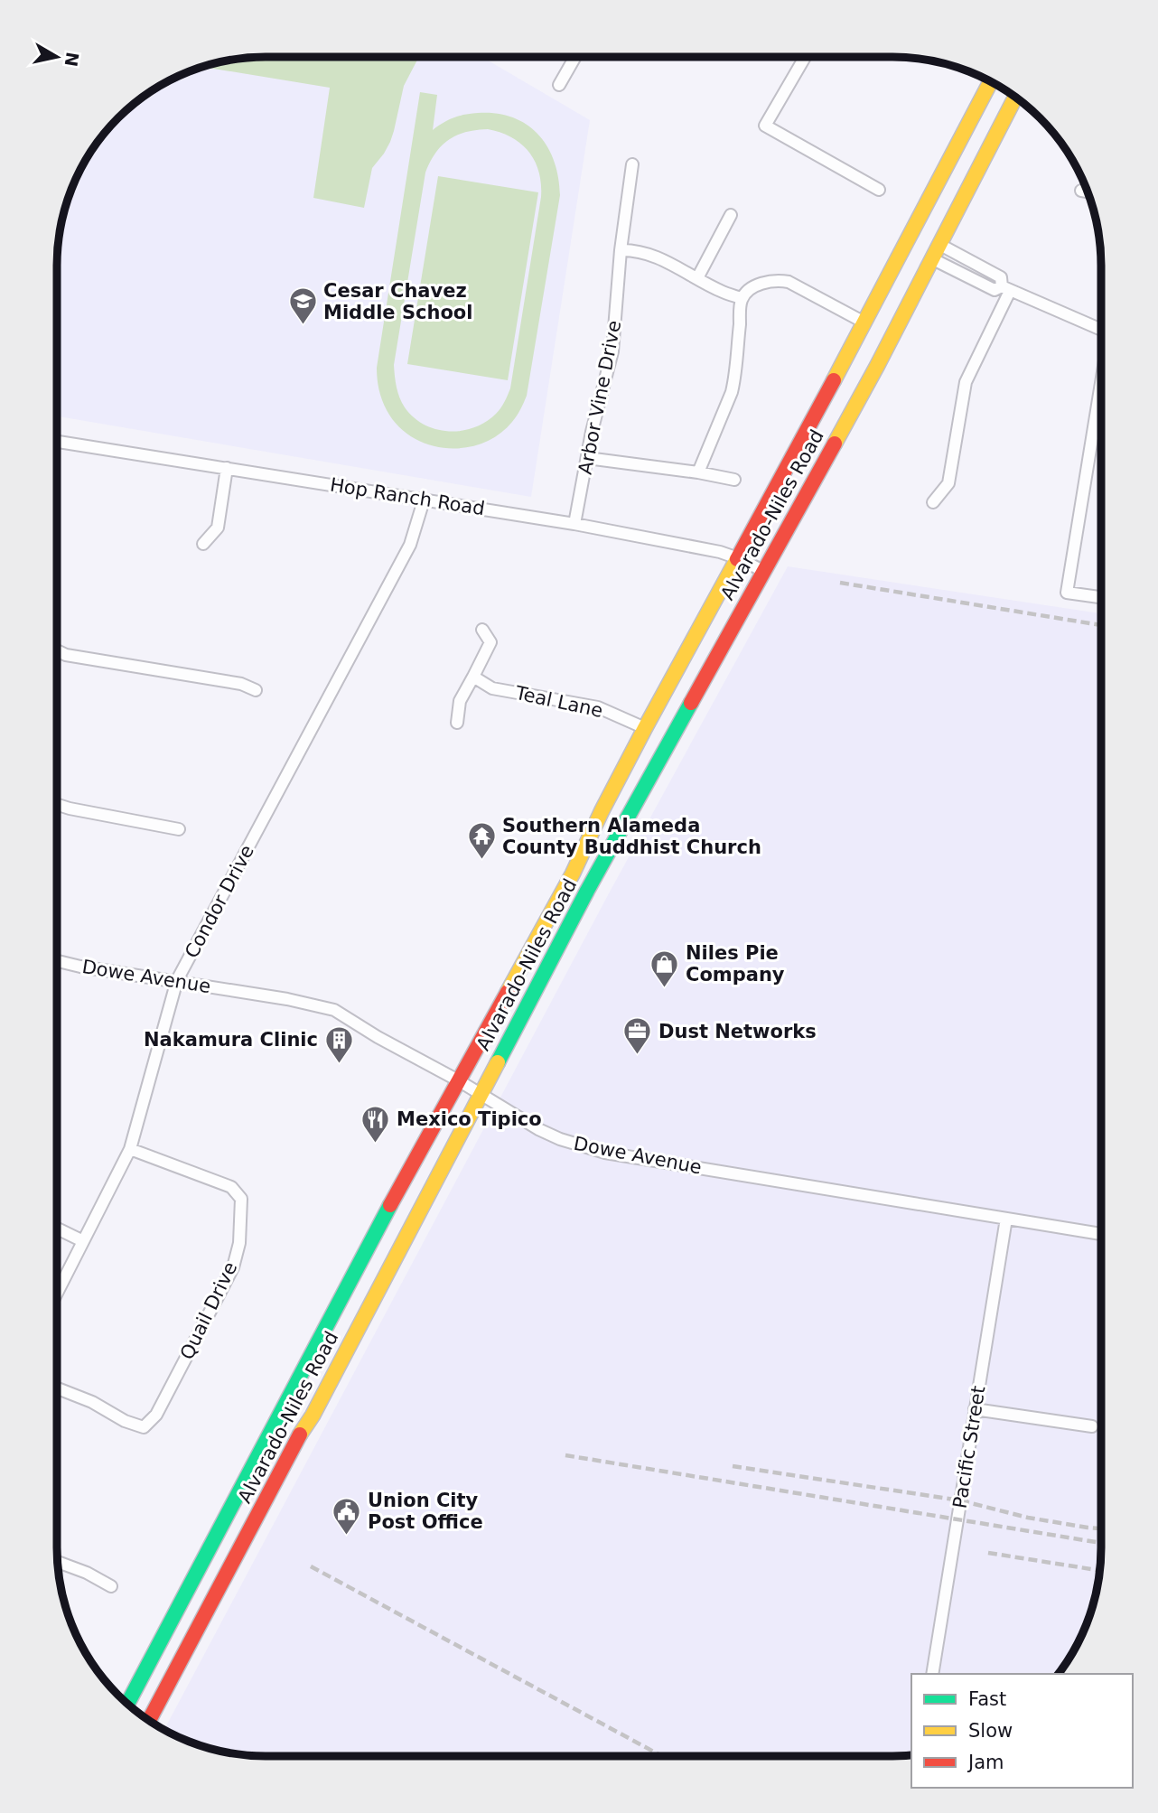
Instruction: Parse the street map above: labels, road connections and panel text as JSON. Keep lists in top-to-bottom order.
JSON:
{
  "streets": {
    "main road": ["Alvarado-Niles Road"],
    "street": [
      "Arbor Vine Drive",
      "Hop Ranch Road",
      "Teal Lane",
      "Condor Drive",
      "Dowe Avenue",
      "Quail Drive",
      "Pacific Street"
    ]
  },
  "crossings": [
    ["Arbor Vine Drive", "Hop Ranch Road"],
    ["Hop Ranch Road", "Alvarado-Niles Road"],
    ["Hop Ranch Road", "Condor Drive"],
    ["Alvarado-Niles Road", "Teal Lane"],
    ["Alvarado-Niles Road", "Dowe Avenue"],
    ["Condor Drive", "Dowe Avenue"],
    ["Condor Drive", "Quail Drive"],
    ["Dowe Avenue", "Pacific Street"]
  ],
  "places": {
    "school or university": ["Cesar Chavez Middle School"],
    "temple": ["Southern Alameda County Buddhist Church"],
    "shop": ["Niles Pie Company"],
    "office": ["Dust Networks"],
    "building": ["Nakamura Clinic"],
    "restaurant": ["Mexico Tipico"],
    "public building": ["Union City Post Office"]
  },
  "legend": ["Fast", "Slow", "Jam"],
  "north": "right"
}
